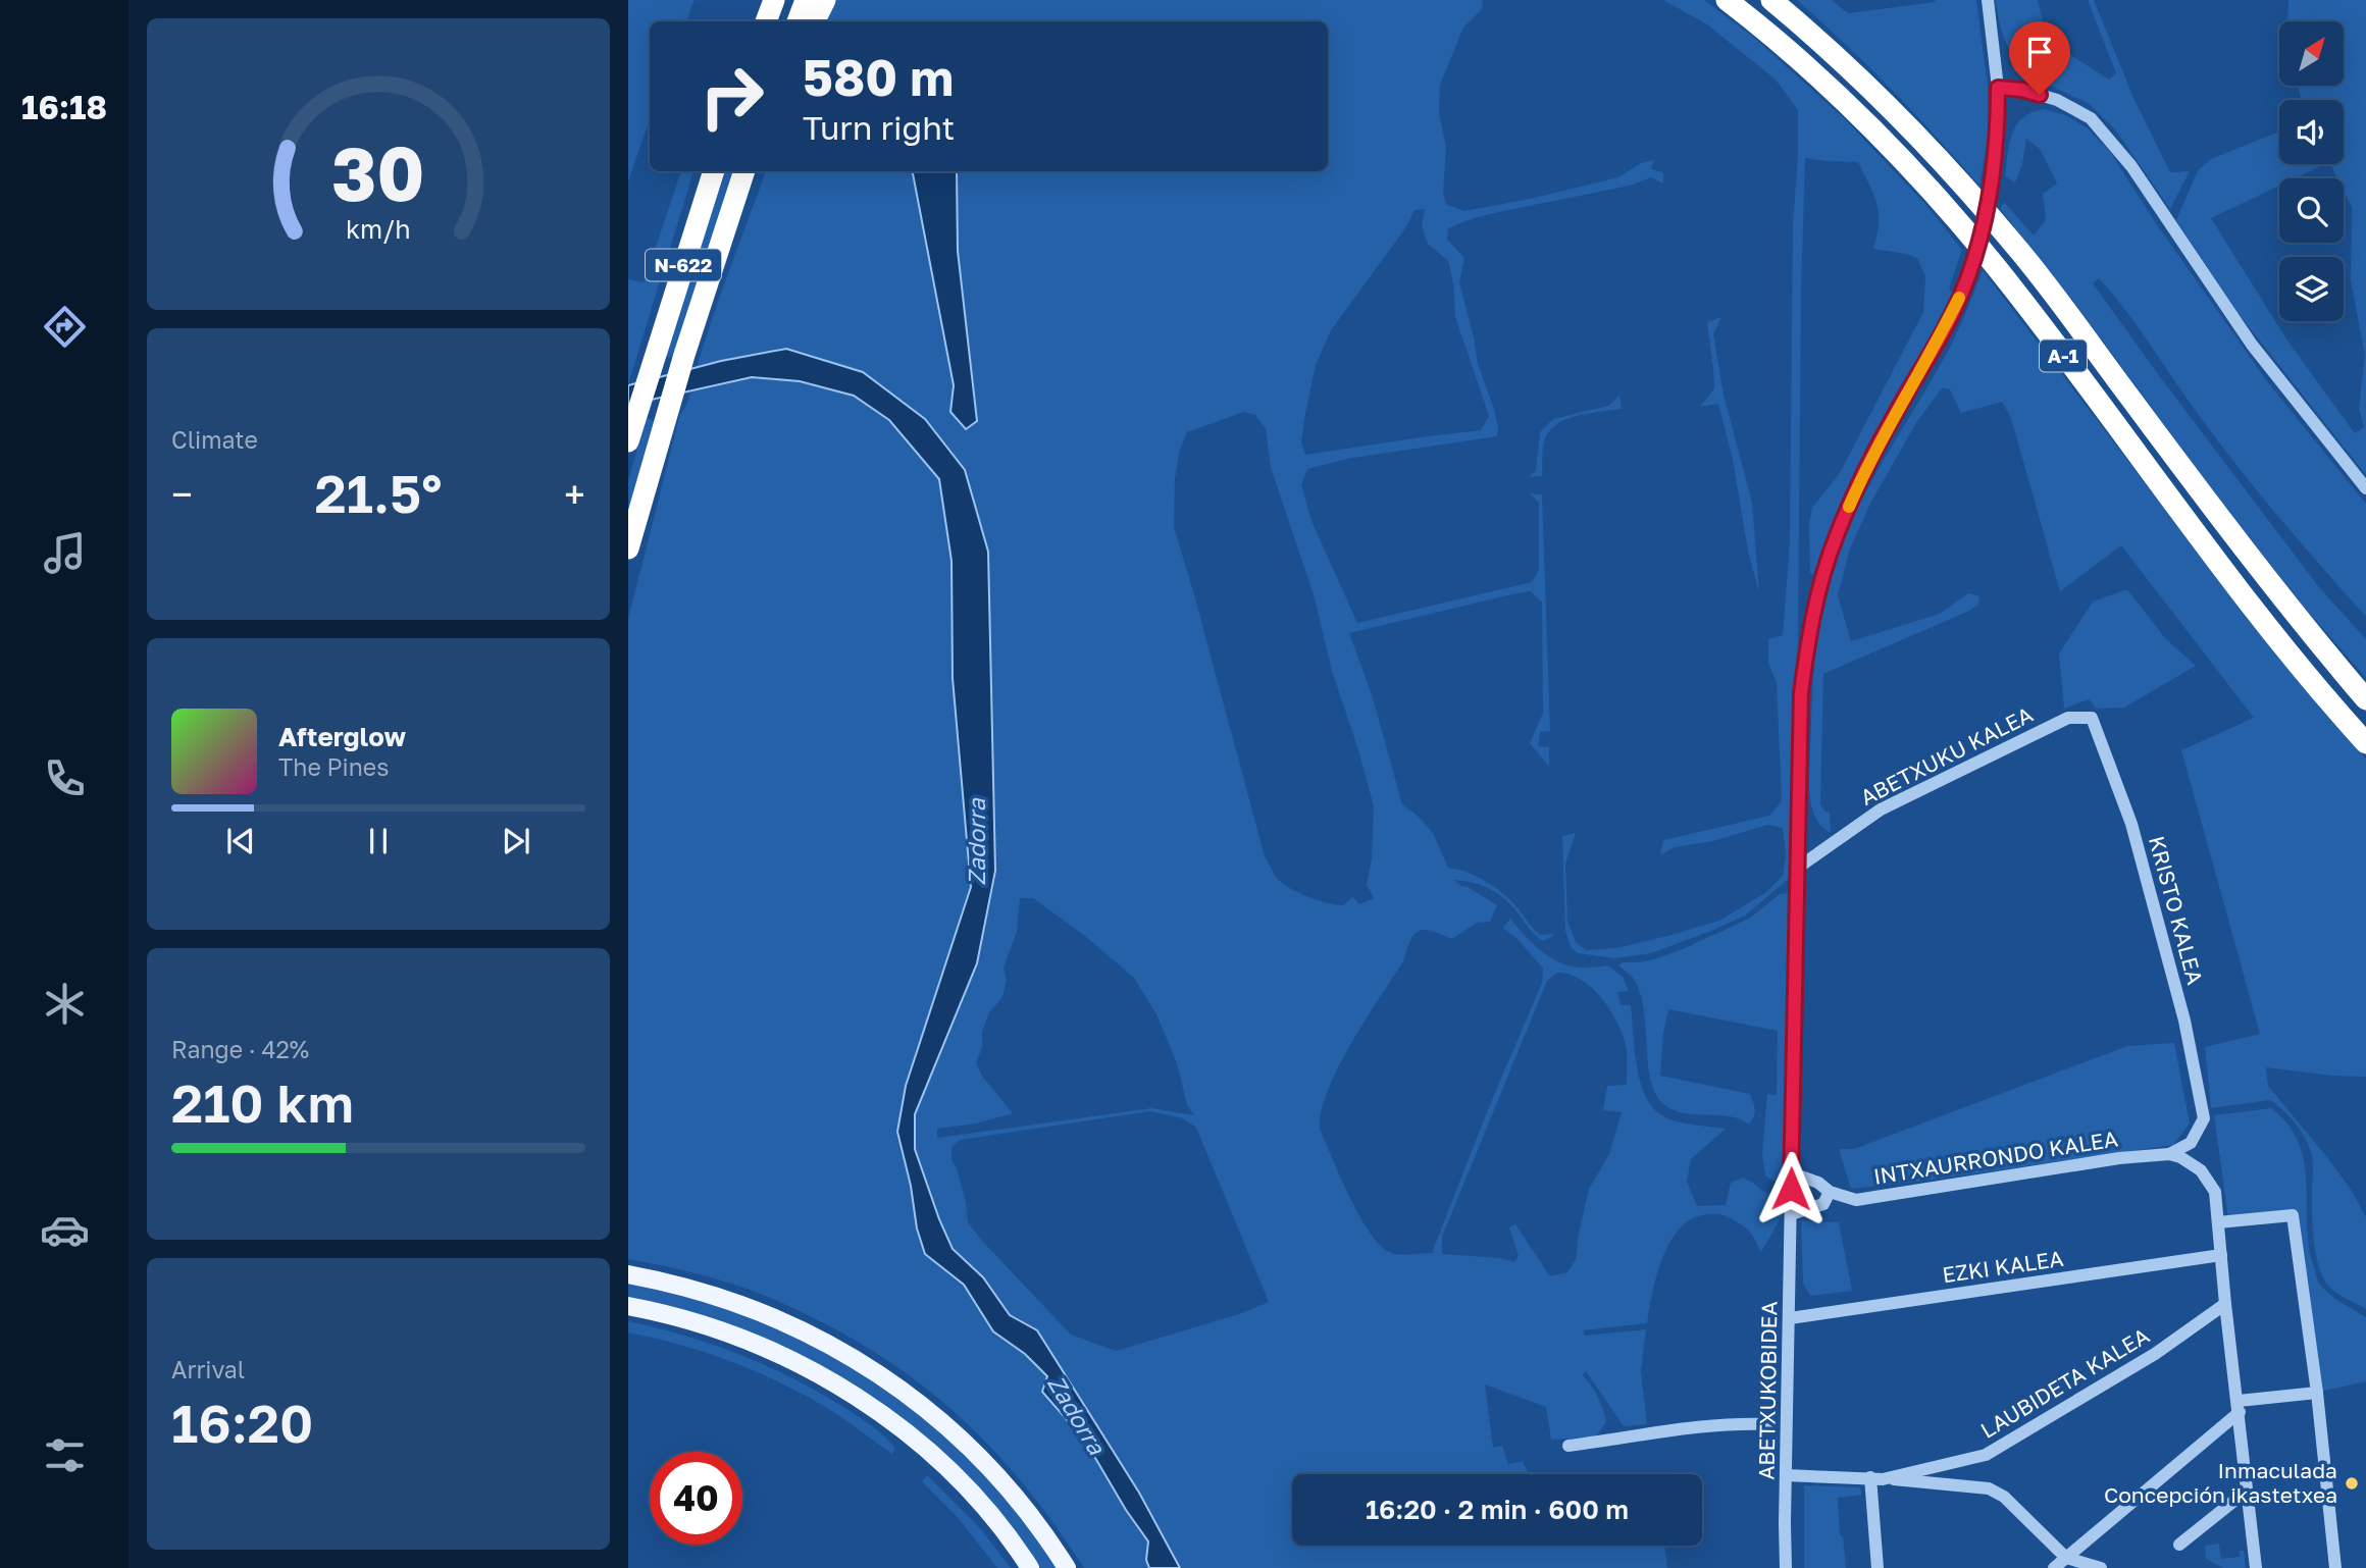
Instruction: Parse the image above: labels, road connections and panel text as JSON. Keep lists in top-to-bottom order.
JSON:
{
  "streets": {
    "highway": ["N-622", "A-1"],
    "street": [
      "ABETXUKU KALEA",
      "KRISTO KALEA",
      "INTXAURRONDO KALEA",
      "EZKI KALEA",
      "LAUBIDETA KALEA",
      "ABETXUKOBIDEA"
    ]
  },
  "crossings": [
    ["ABETXUKU KALEA", "KRISTO KALEA"],
    ["ABETXUKU KALEA", "ABETXUKOBIDEA"],
    ["KRISTO KALEA", "INTXAURRONDO KALEA"],
    ["INTXAURRONDO KALEA", "ABETXUKOBIDEA"],
    ["EZKI KALEA", "ABETXUKOBIDEA"],
    ["LAUBIDETA KALEA", "ABETXUKOBIDEA"]
  ],
  "water": ["Zadorra"],
  "places": ["Inmaculada Concepción ikastetxea"],
  "north": "top right",
  "page": {
    "tabs": "16:18",
    "turn": ["580 m", "Turn right"],
    "tile": [
      "Climate",
      ["Range · 42%", "210 km"],
      ["Arrival", "16:20"]
    ],
    "heat": ["−", "21.5°", "+"],
    "song": ["Afterglow", "The Pines"],
    "limit": "40",
    "trip": "16:20 · 2 min · 600 m",
    "gauge": ["30", "km/h"]
  }
}
